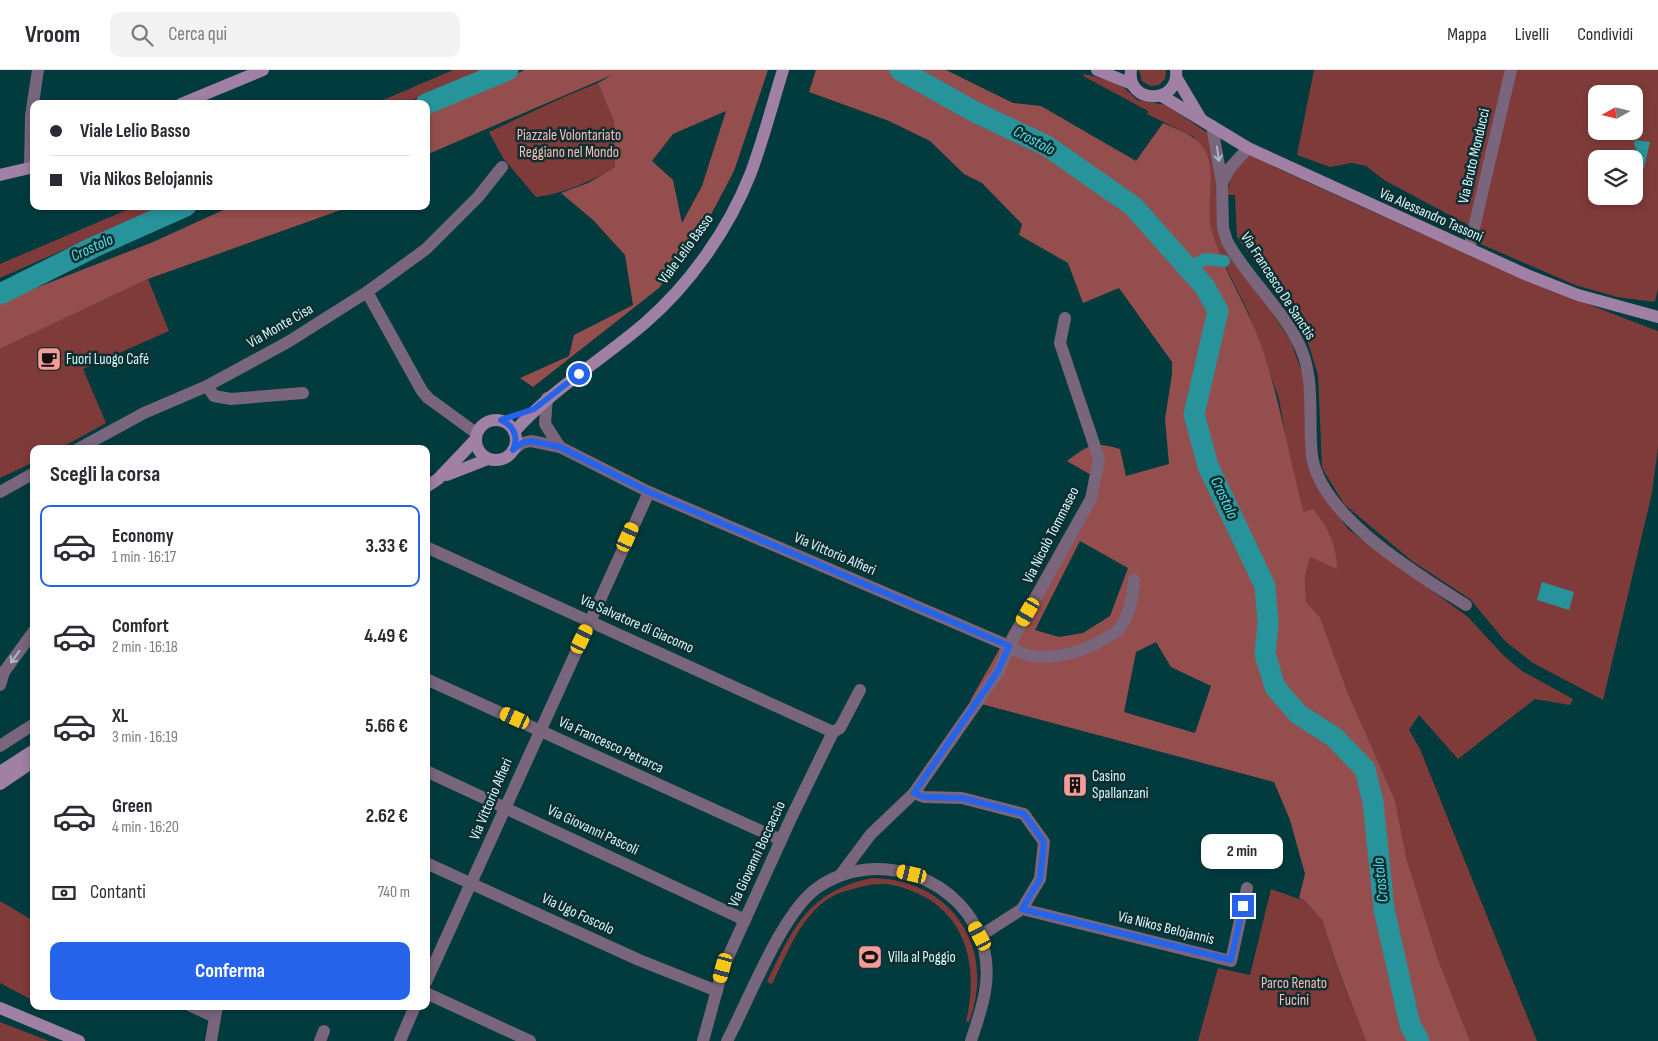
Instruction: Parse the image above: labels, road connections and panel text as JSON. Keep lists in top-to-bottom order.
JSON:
{
  "streets": {
    "main road": ["Via Alessandro Tassoni", "Viale Lelio Basso"],
    "street": [
      "Via Bruto Monducci",
      "Via Francesco De Sanctis",
      "Via Monte Cisa",
      "Via Nicolò Tommaseo",
      "Via Vittorio Alfieri",
      "Via Salvatore di Giacomo",
      "Via Francesco Petrarca",
      "Via Giovanni Pascoli",
      "Via Giovanni Boccaccio",
      "Via Ugo Foscolo",
      "Via Nikos Belojannis"
    ]
  },
  "crossings": [
    ["Via Bruto Monducci", "Via Alessandro Tassoni"],
    ["Via Alessandro Tassoni", "Via Francesco De Sanctis"],
    ["Via Nicolò Tommaseo", "Via Vittorio Alfieri"],
    ["Via Vittorio Alfieri", "Via Salvatore di Giacomo"],
    ["Via Vittorio Alfieri", "Via Francesco Petrarca"],
    ["Via Vittorio Alfieri", "Via Giovanni Pascoli"],
    ["Via Vittorio Alfieri", "Via Ugo Foscolo"],
    ["Via Salvatore di Giacomo", "Via Giovanni Boccaccio"],
    ["Via Francesco Petrarca", "Via Giovanni Boccaccio"],
    ["Via Giovanni Pascoli", "Via Giovanni Boccaccio"],
    ["Via Giovanni Boccaccio", "Via Ugo Foscolo"]
  ],
  "water": ["Crostolo"],
  "parks": ["Piazzale Volontariato Reggiano nel Mondo", "Parco Renato Fucini"],
  "places": {
    "cafe": ["Fuori Luogo Café"],
    "building": ["Casino Spallanzani"],
    "sports": ["Villa al Poggio"]
  },
  "north": "left",
  "page": {
    "header": "Vroom",
    "search": "Cerca qui",
    "nav": ["Mappa", "Livelli", "Condividi"],
    "banner": ["Viale Lelio Basso", "Via Nikos Belojannis"],
    "heading": "Scegli la corsa",
    "list": [
      {
        "name": "Economy",
        "note": "1 min · 16:17",
        "value": "3.33 €"
      },
      {
        "name": "Comfort",
        "note": "2 min · 16:18",
        "value": "4.49 €"
      },
      {
        "name": "XL",
        "note": "3 min · 16:19",
        "value": "5.66 €"
      },
      {
        "name": "Green",
        "note": "4 min · 16:20",
        "value": "2.62 €"
      }
    ],
    "bubble": "2 min",
    "pay": ["Contanti", "740 m"],
    "buttons": "Conferma"
  }
}
